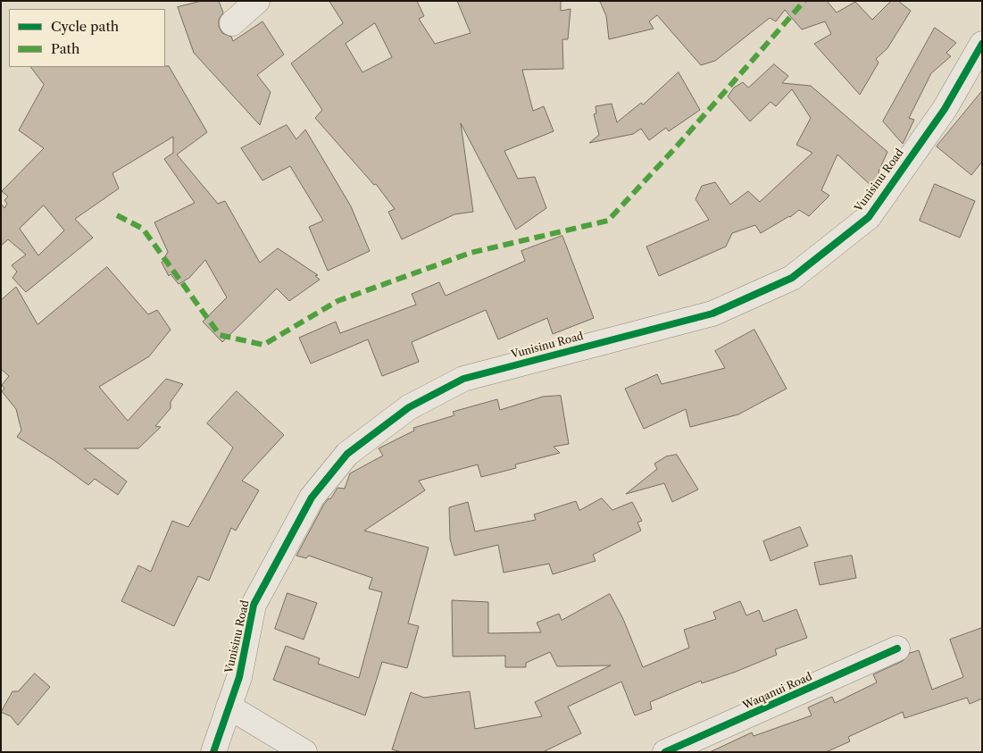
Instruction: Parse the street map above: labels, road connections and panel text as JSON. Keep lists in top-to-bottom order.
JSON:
{
  "streets": {
    "street": ["Vunisinu Road", "Waqanui Road"]
  },
  "legend": ["Cycle path", "Path"]
}
